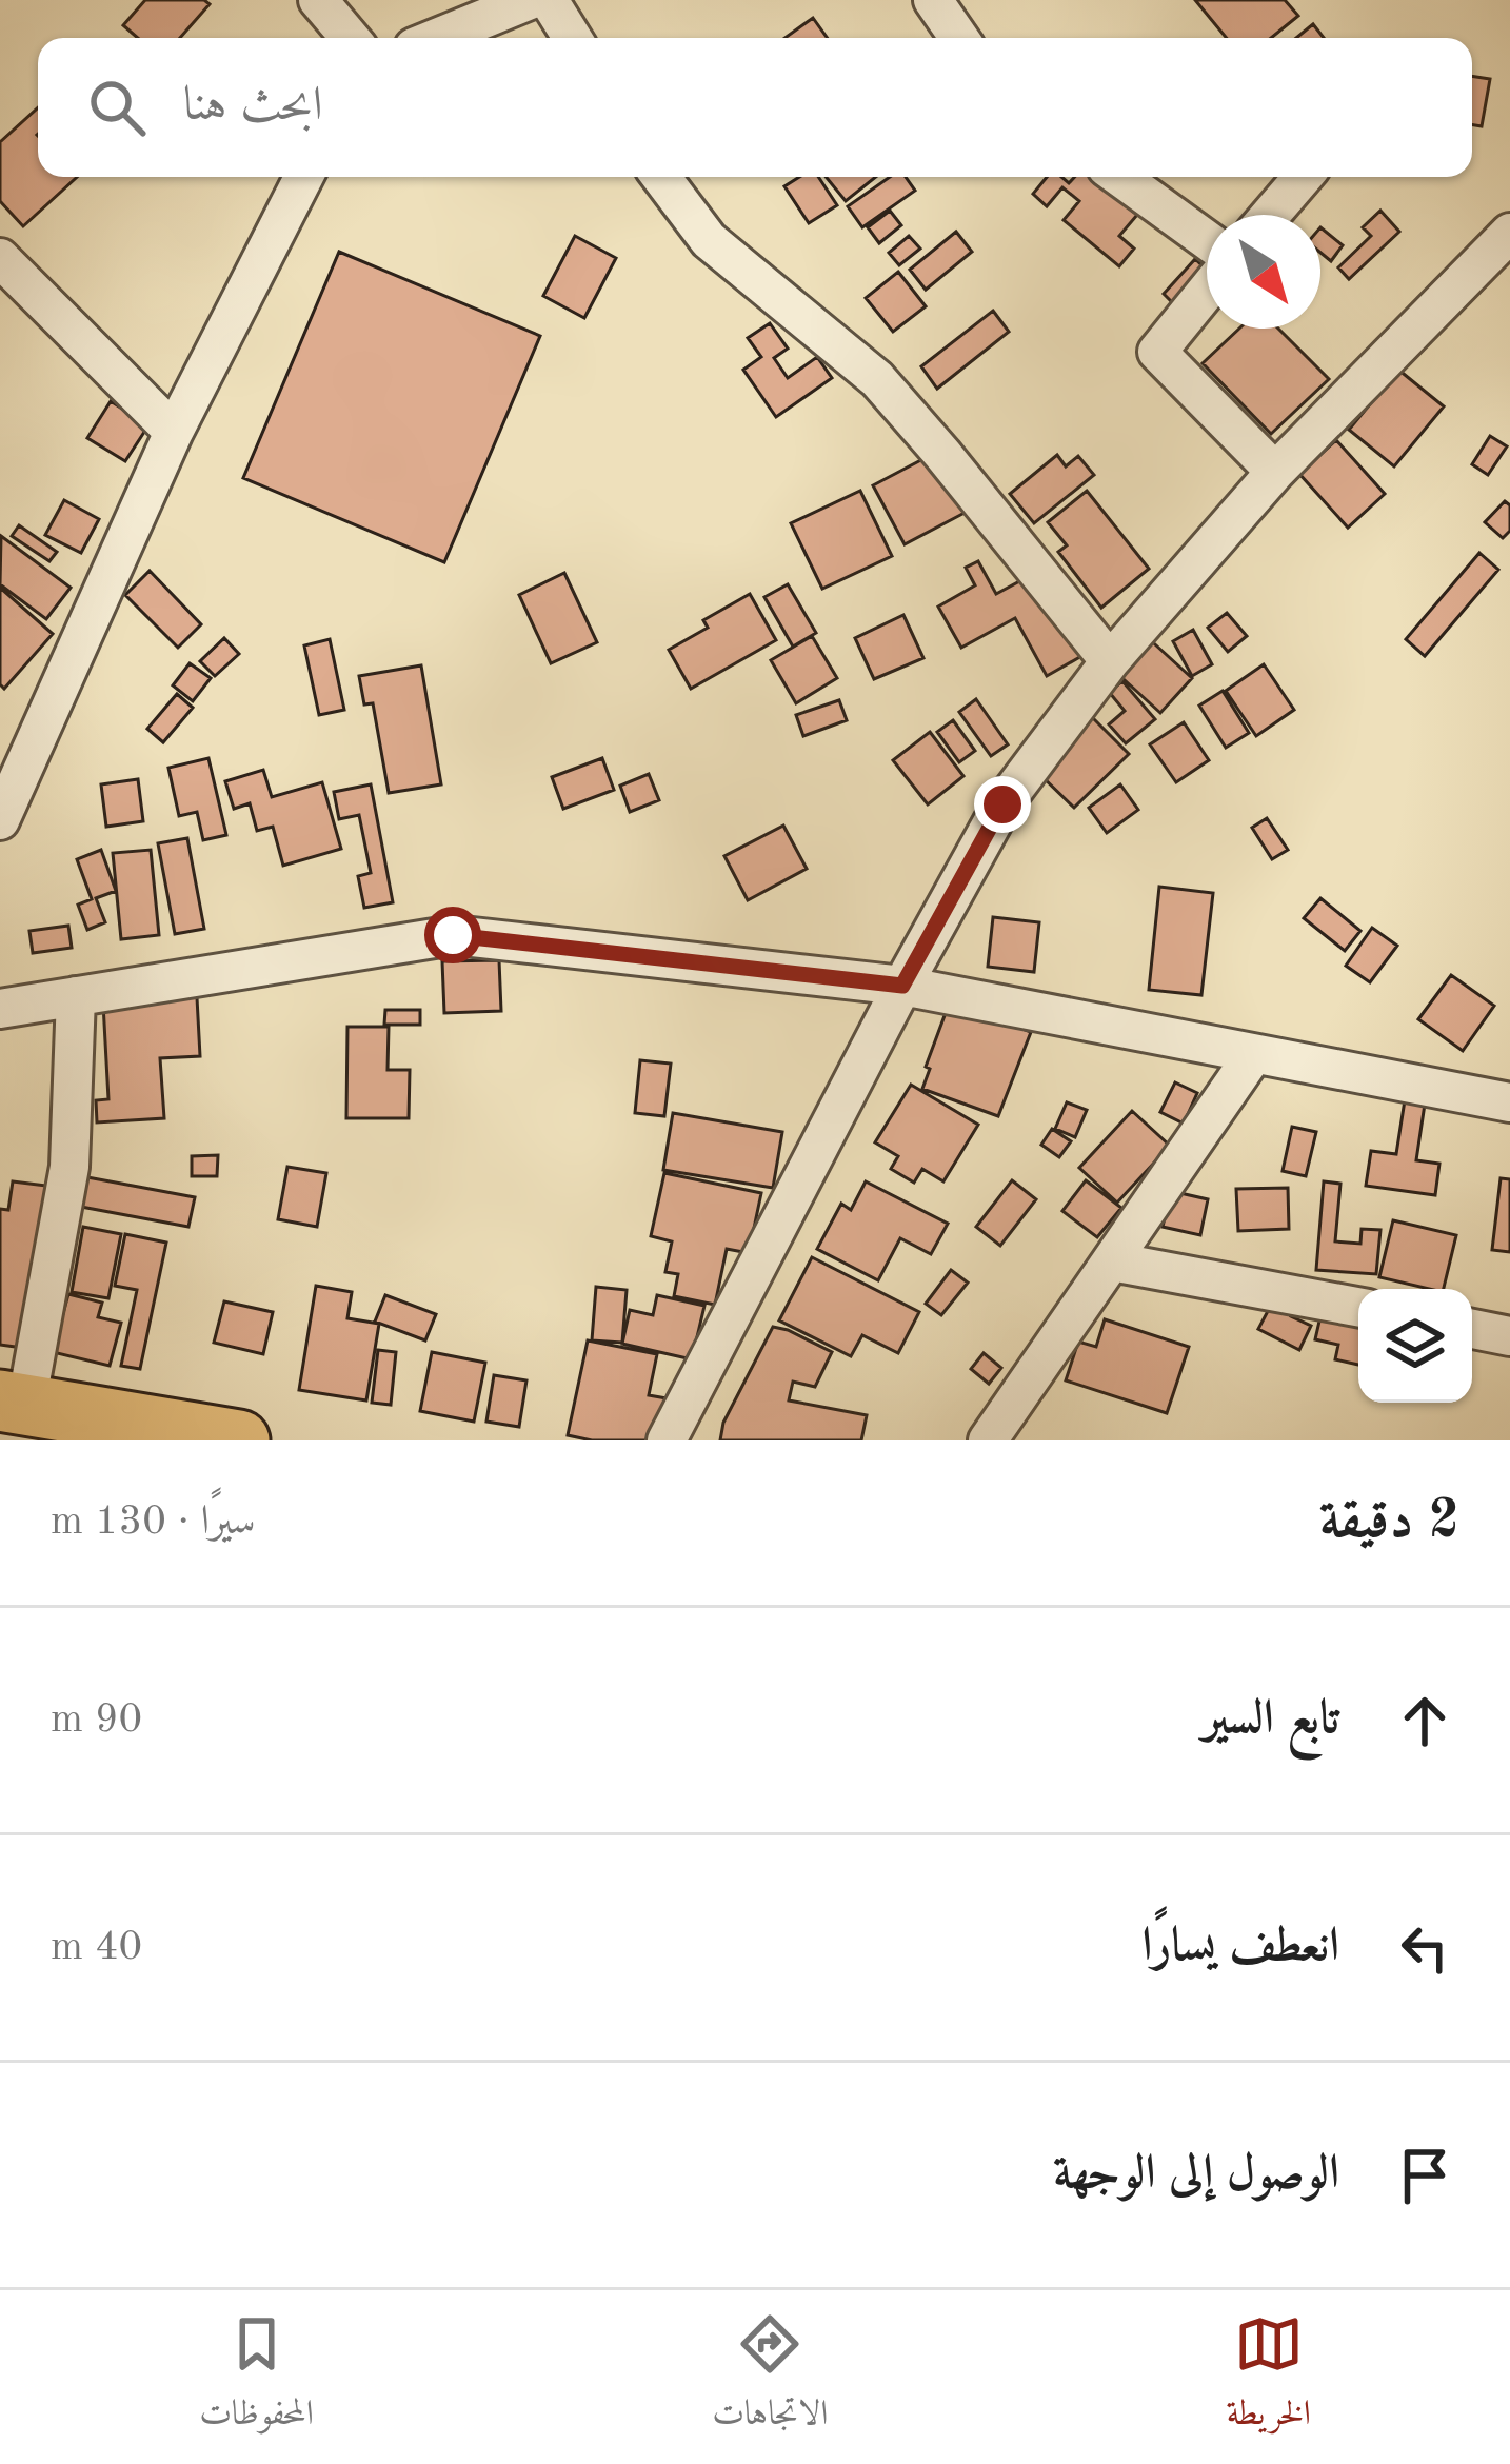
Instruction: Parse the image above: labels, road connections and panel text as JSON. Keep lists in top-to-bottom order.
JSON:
{
  "north": "bottom right",
  "page": {
    "search": "ابحث هنا",
    "heading": ["2 دقيقة", "سيرًا · 130 m"],
    "list": [
      ["تابع السير", "90 m"],
      ["انعطف يسارًا", "40 m"],
      "الوصول إلى الوجهة"
    ],
    "nav": ["الخريطة", "الاتجاهات", "المحفوظات"]
  }
}
